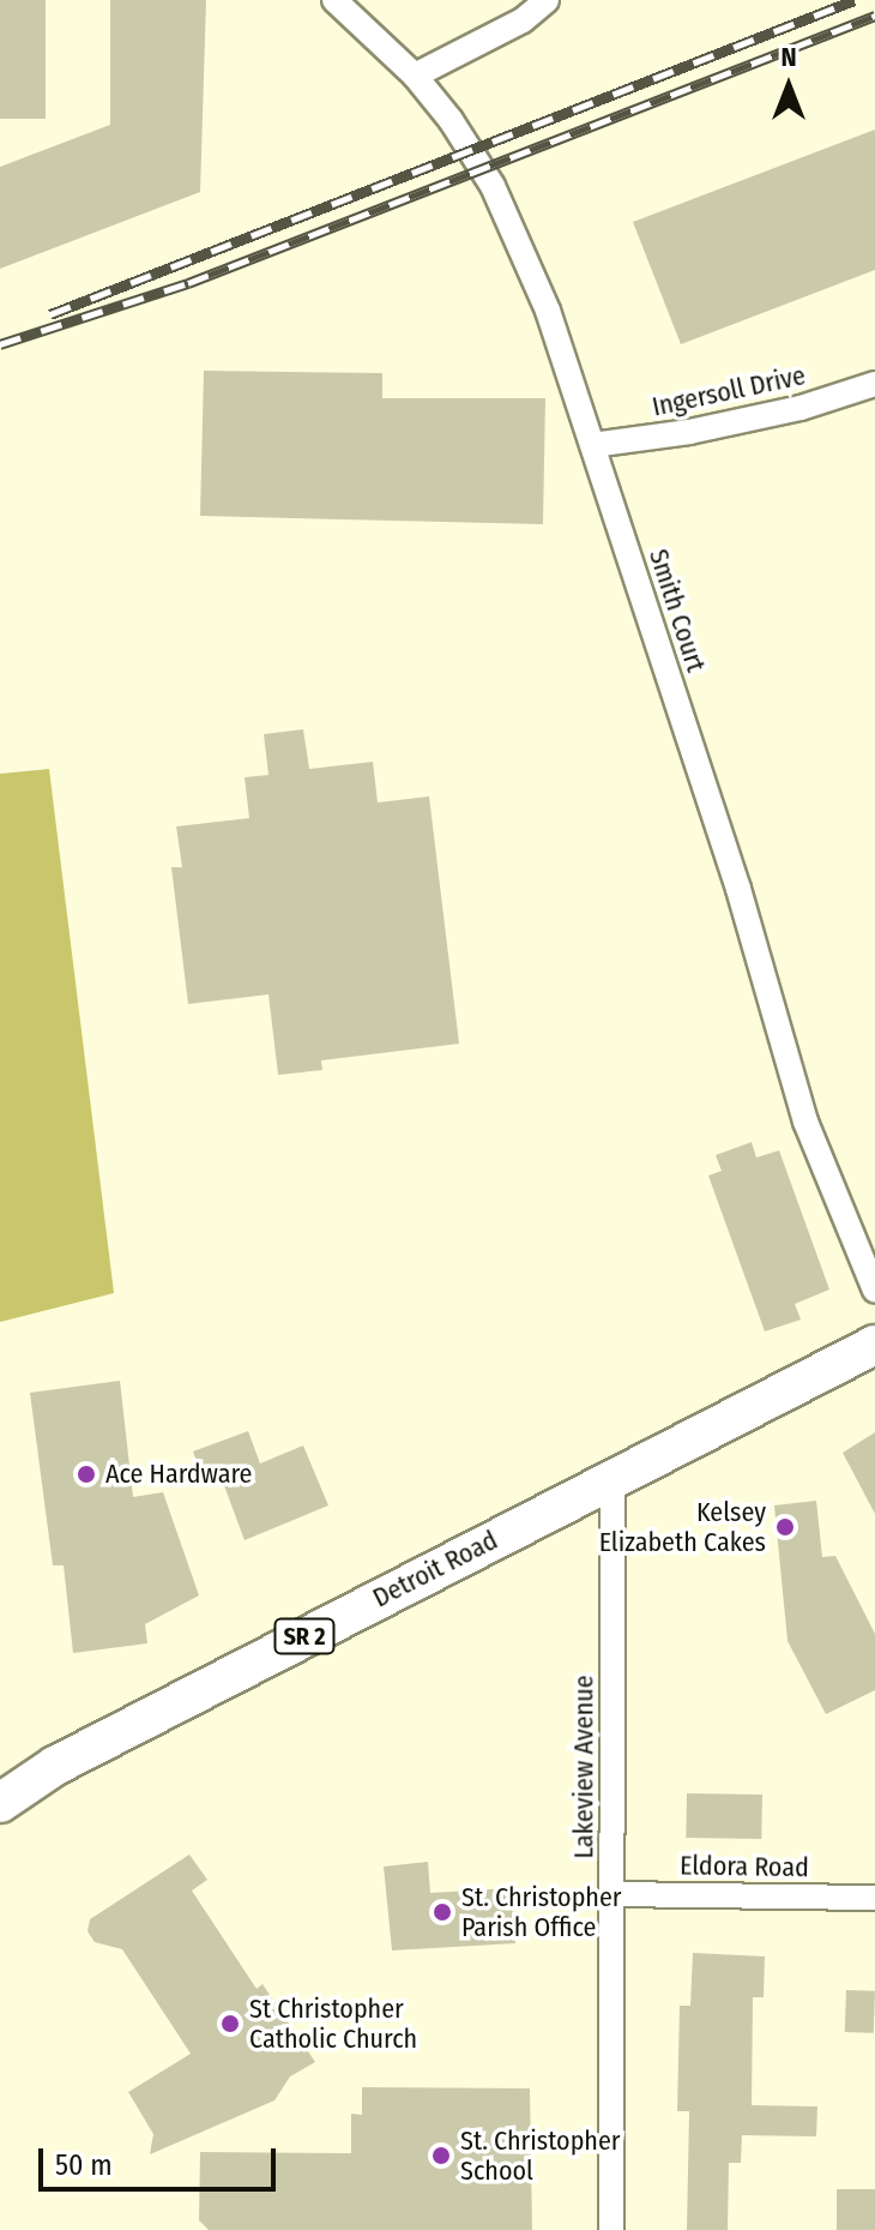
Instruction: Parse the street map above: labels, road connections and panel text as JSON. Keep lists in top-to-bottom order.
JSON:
{
  "streets": {
    "main road": ["Detroit Road", "SR 2"],
    "street": [
      "Ingersoll Drive",
      "Smith Court",
      "Lakeview Avenue",
      "Eldora Road"
    ]
  },
  "crossings": [
    ["Ingersoll Drive", "Smith Court"],
    ["Detroit Road", "Lakeview Avenue"],
    ["Lakeview Avenue", "Eldora Road"]
  ],
  "places": [
    "Ace Hardware",
    "Kelsey Elizabeth Cakes",
    "St. Christopher Parish Office",
    "St Christopher Catholic Church",
    "St. Christopher School"
  ],
  "scale_bar": "50 m",
  "north": "top"
}
